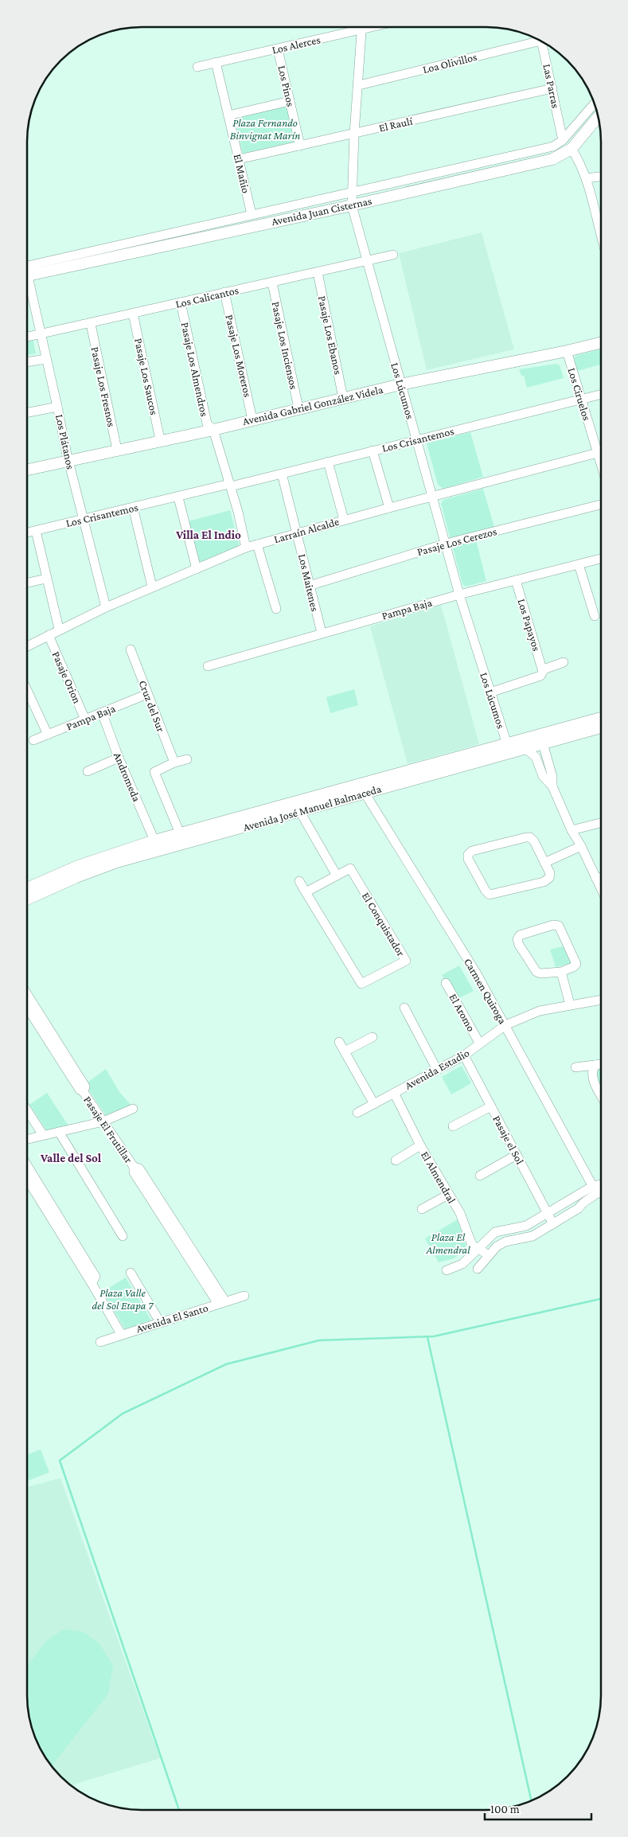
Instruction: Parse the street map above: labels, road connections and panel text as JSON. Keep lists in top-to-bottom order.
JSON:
{
  "streets": {
    "main road": ["Avenida Juan Cisternas", "Avenida Gabriel González Videla", "Avenida José Manuel Balmaceda"],
    "street": [
      "Los Alerces",
      "Loa Olivillos",
      "Los Pinos",
      "Las Parras",
      "El Raulí",
      "El Mañio",
      "Los Calicantos",
      "Pasaje Los Ebanos",
      "Pasaje Los Inciensos",
      "Pasaje Los Moreros",
      "Pasaje Los Almendros",
      "Pasaje Los Saucos",
      "Pasaje Los Fresnos",
      "Los Lúcumos",
      "Los Ciruelos",
      "Los Crisantemos",
      "Los Plátanos",
      "Larraín Alcalde",
      "Pasaje Los Cerezos",
      "Los Maitenes",
      "Pampa Baja",
      "Los Papayos",
      "Pasaje Orion",
      "Cruz del Sur",
      "Andromeda",
      "El Conquistador",
      "Carmen Quiroga",
      "El Aromo",
      "Avenida Estadio",
      "Pasaje El Frutillar",
      "Pasaje el Sol",
      "El Almendral",
      "Avenida El Santo"
    ]
  },
  "crossings": [
    ["Los Alerces", "Los Pinos"],
    ["Los Alerces", "El Mañio"],
    ["Loa Olivillos", "Los Lúcumos"],
    ["Los Pinos", "El Raulí"],
    ["Las Parras", "El Raulí"],
    ["Las Parras", "Avenida Juan Cisternas"],
    ["El Raulí", "El Mañio"],
    ["El Raulí", "Los Lúcumos"],
    ["El Mañio", "Avenida Juan Cisternas"],
    ["Avenida Juan Cisternas", "Los Lúcumos"],
    ["Los Calicantos", "Pasaje Los Ebanos"],
    ["Los Calicantos", "Pasaje Los Inciensos"],
    ["Los Calicantos", "Pasaje Los Moreros"],
    ["Los Calicantos", "Pasaje Los Almendros"],
    ["Los Calicantos", "Pasaje Los Saucos"],
    ["Los Calicantos", "Pasaje Los Fresnos"],
    ["Los Calicantos", "Los Lúcumos"],
    ["Los Calicantos", "Los Plátanos"],
    ["Pasaje Los Ebanos", "Avenida Gabriel González Videla"],
    ["Pasaje Los Inciensos", "Avenida Gabriel González Videla"],
    ["Pasaje Los Moreros", "Avenida Gabriel González Videla"],
    ["Pasaje Los Almendros", "Avenida Gabriel González Videla"],
    ["Pasaje Los Almendros", "Los Crisantemos"],
    ["Pasaje Los Almendros", "Larraín Alcalde"],
    ["Pasaje Los Saucos", "Avenida Gabriel González Videla"],
    ["Pasaje Los Fresnos", "Avenida Gabriel González Videla"],
    ["Los Lúcumos", "Avenida Gabriel González Videla"],
    ["Los Lúcumos", "Los Crisantemos"],
    ["Los Lúcumos", "Larraín Alcalde"],
    ["Los Lúcumos", "Pasaje Los Cerezos"],
    ["Los Lúcumos", "Pampa Baja"],
    ["Los Lúcumos", "Avenida José Manuel Balmaceda"],
    ["Los Ciruelos", "Avenida Gabriel González Videla"],
    ["Los Ciruelos", "Los Crisantemos"],
    ["Avenida Gabriel González Videla", "Los Plátanos"],
    ["Los Crisantemos", "Los Plátanos"],
    ["Los Crisantemos", "Los Maitenes"],
    ["Los Plátanos", "Larraín Alcalde"],
    ["Larraín Alcalde", "Los Maitenes"],
    ["Larraín Alcalde", "Pasaje Orion"],
    ["Pasaje Los Cerezos", "Los Maitenes"],
    ["Los Maitenes", "Pampa Baja"],
    ["Pampa Baja", "Los Papayos"],
    ["Pampa Baja", "Pasaje Orion"],
    ["Pampa Baja", "Cruz del Sur"],
    ["Pampa Baja", "Andromeda"],
    ["Andromeda", "Avenida José Manuel Balmaceda"],
    ["Avenida José Manuel Balmaceda", "Carmen Quiroga"],
    ["Carmen Quiroga", "Avenida Estadio"],
    ["El Aromo", "Avenida Estadio"],
    ["Avenida Estadio", "Pasaje el Sol"],
    ["Avenida Estadio", "El Almendral"],
    ["Pasaje El Frutillar", "Avenida El Santo"]
  ],
  "districts": ["Villa El Indio", "Valle del Sol"],
  "parks": ["Plaza Fernando Binvignat Marín", "Plaza El Almendral", "Plaza Valle del Sol Etapa 7"],
  "scale_bar": "100 m"
}
